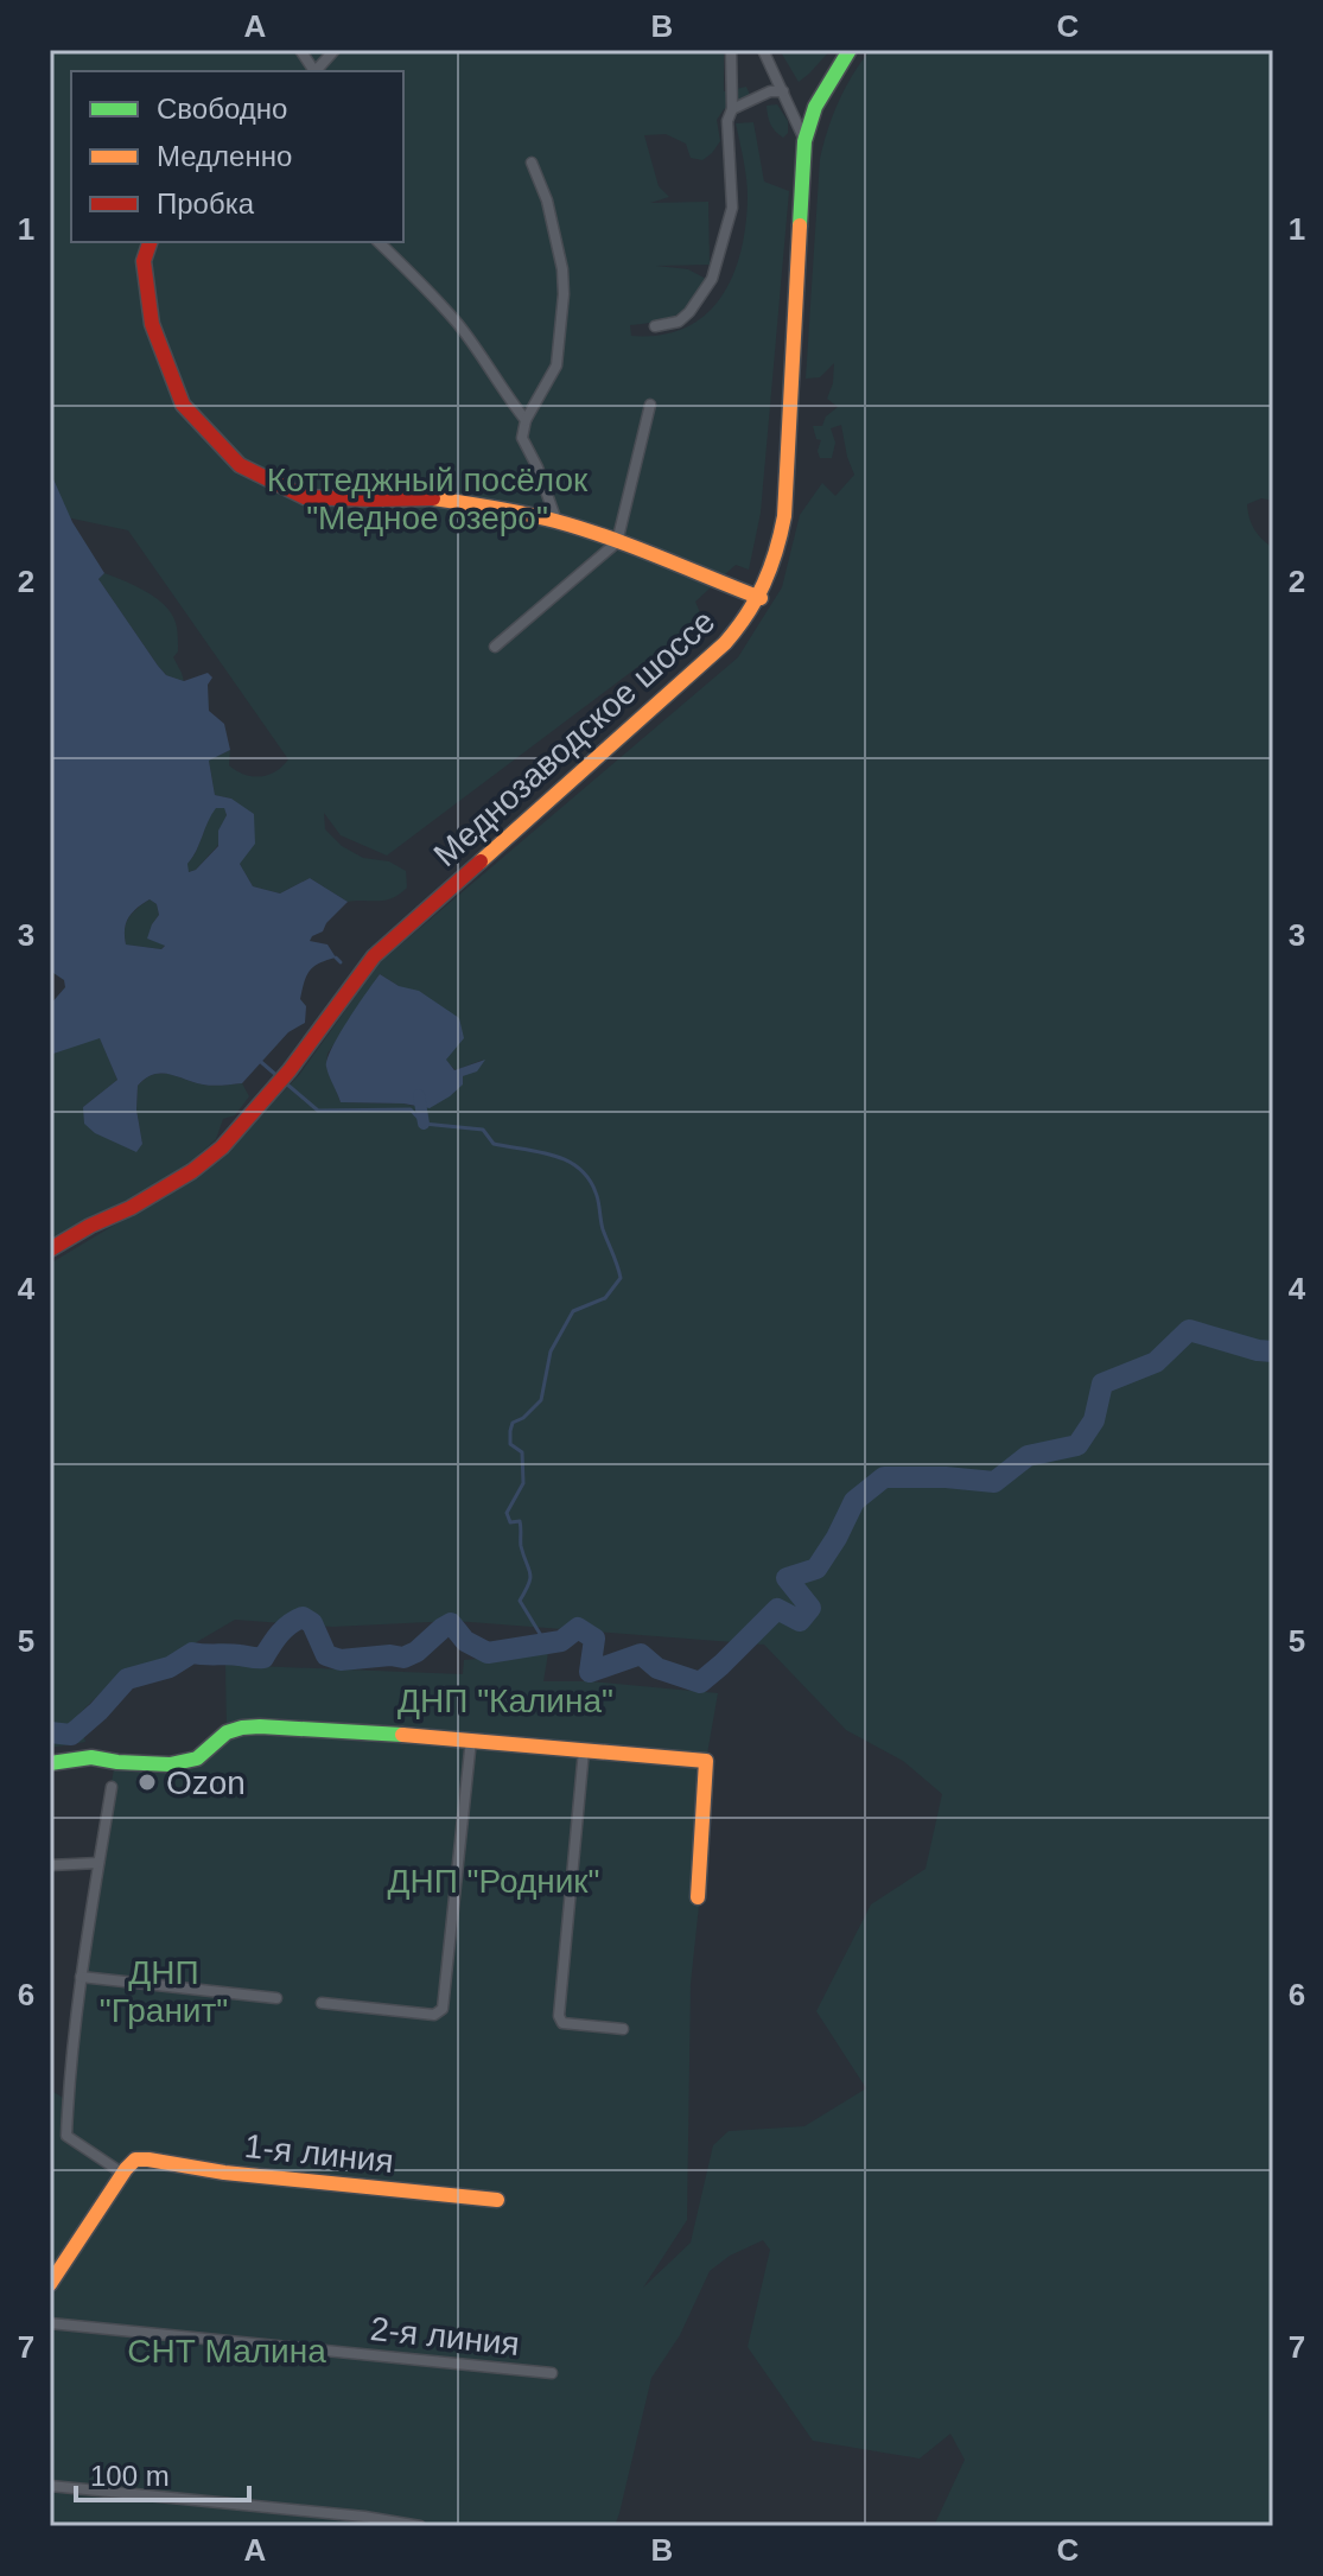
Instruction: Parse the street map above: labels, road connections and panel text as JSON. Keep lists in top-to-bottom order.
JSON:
{
  "streets": {
    "street": ["Меднозаводское шоссе", "1-я линия", "2-я линия"]
  },
  "parks": [
    "Коттеджный посёлок \"Медное озеро\"",
    "ДНП \"Калина\"",
    "ДНП \"Родник\"",
    "ДНП \"Гранит\"",
    "СНТ Малина"
  ],
  "places": ["Ozon"],
  "legend": ["Свободно", "Медленно", "Пробка"],
  "scale_bar": "100 m",
  "grid": {
    "columns": ["A", "B", "C"],
    "rows": [
      "1",
      "2",
      "3",
      "4",
      "5",
      "6",
      "7"
    ]
  }
}
